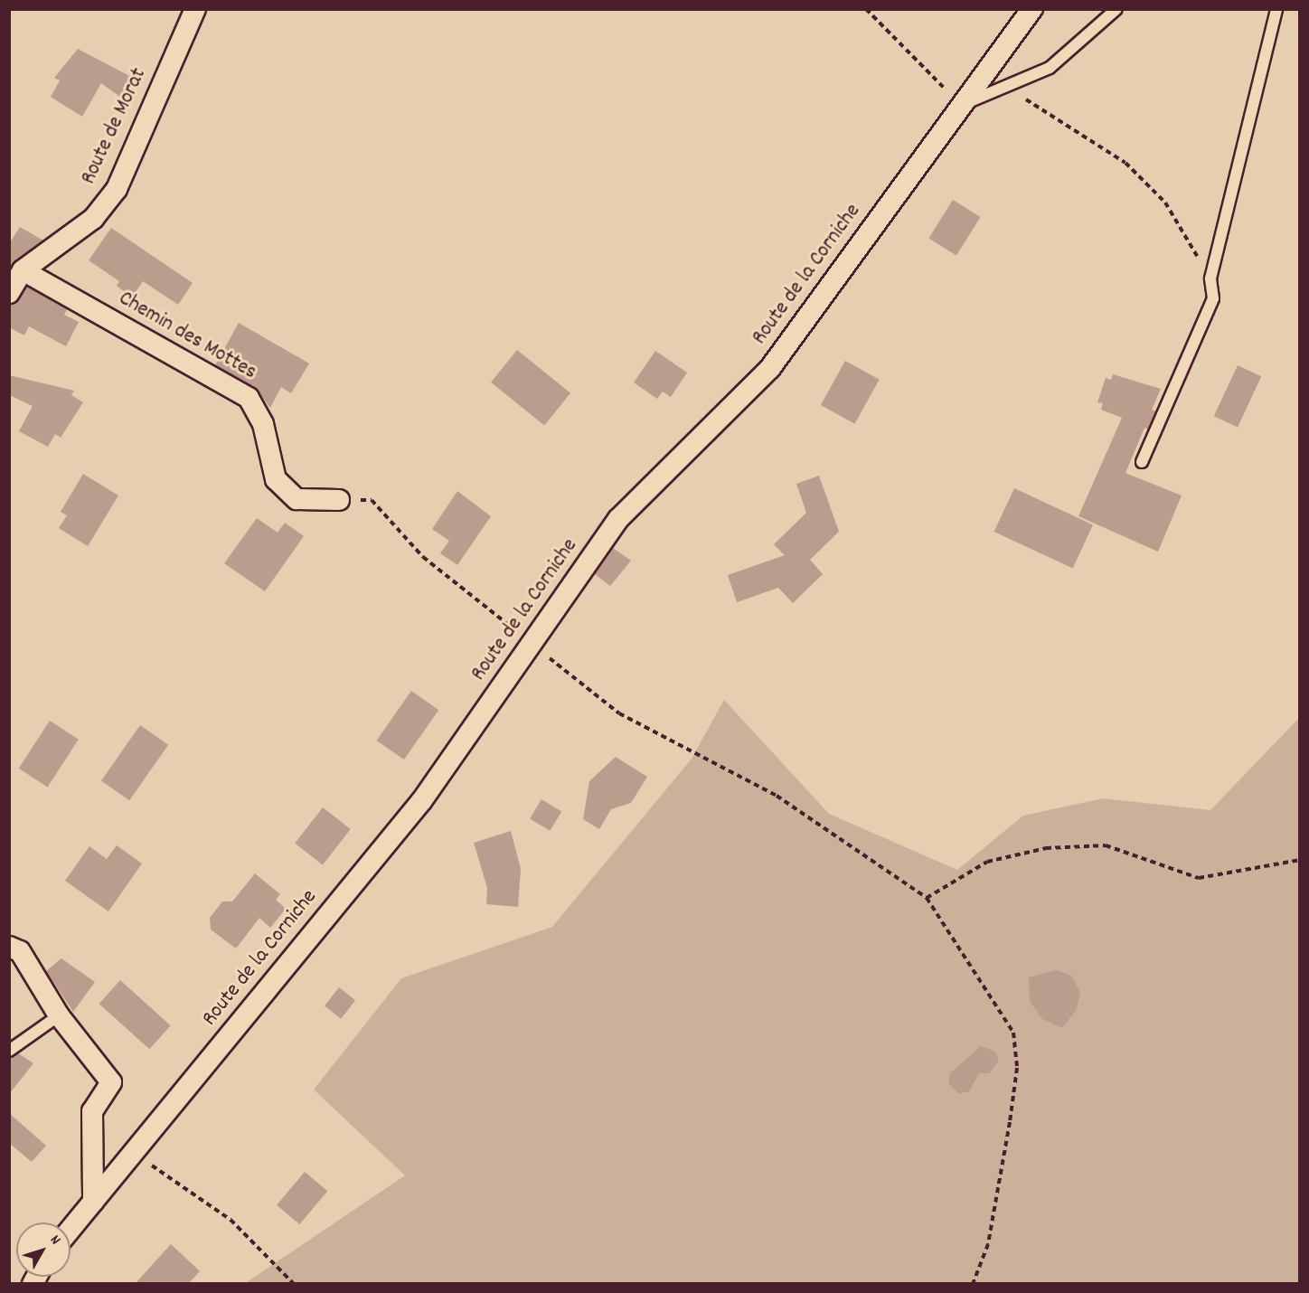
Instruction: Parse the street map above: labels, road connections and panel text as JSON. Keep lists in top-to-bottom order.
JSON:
{
  "streets": {
    "street": ["Route de Morat", "Route de la Corniche", "Chemin des Mottes"]
  },
  "crossings": [
    ["Route de Morat", "Chemin des Mottes"]
  ],
  "north": "top right"
}
